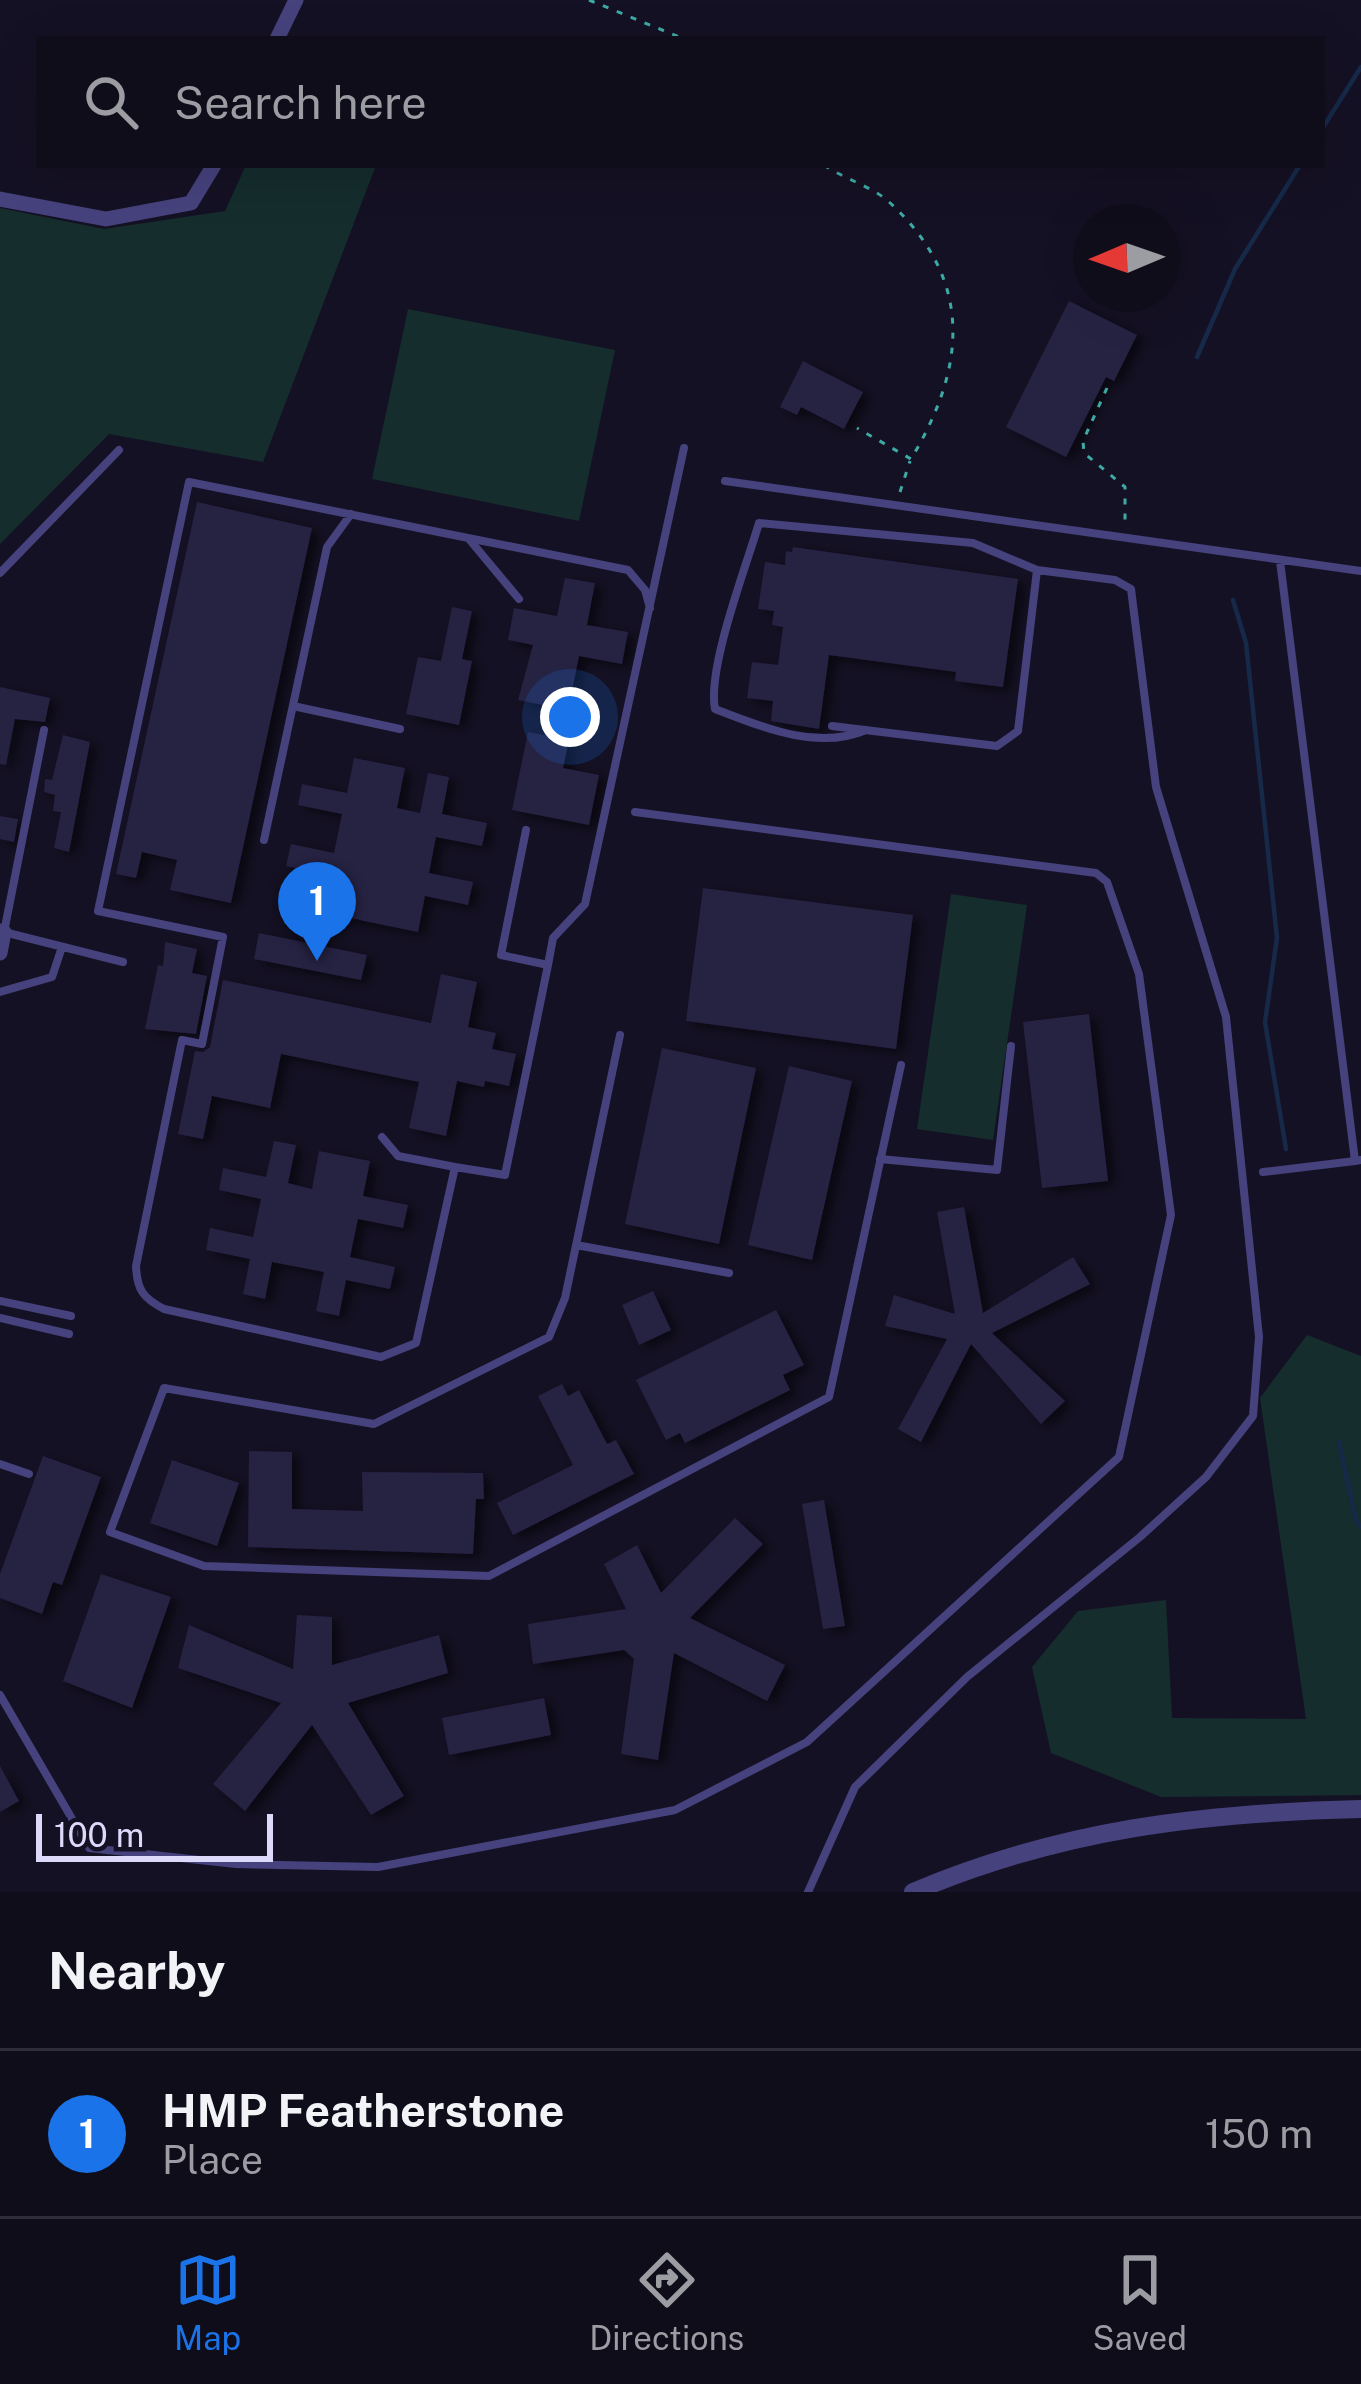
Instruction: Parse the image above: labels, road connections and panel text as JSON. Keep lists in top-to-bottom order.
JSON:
{
  "scale_bar": "100 m",
  "north": "left",
  "page": {
    "search": "Search here",
    "pins": "1",
    "scale": "100 m",
    "heading": "Nearby",
    "list": [
      {
        "mark": "1",
        "name": "HMP Featherstone",
        "note": "Place",
        "value": "150 m"
      }
    ],
    "nav": ["Map", "Directions", "Saved"]
  }
}
